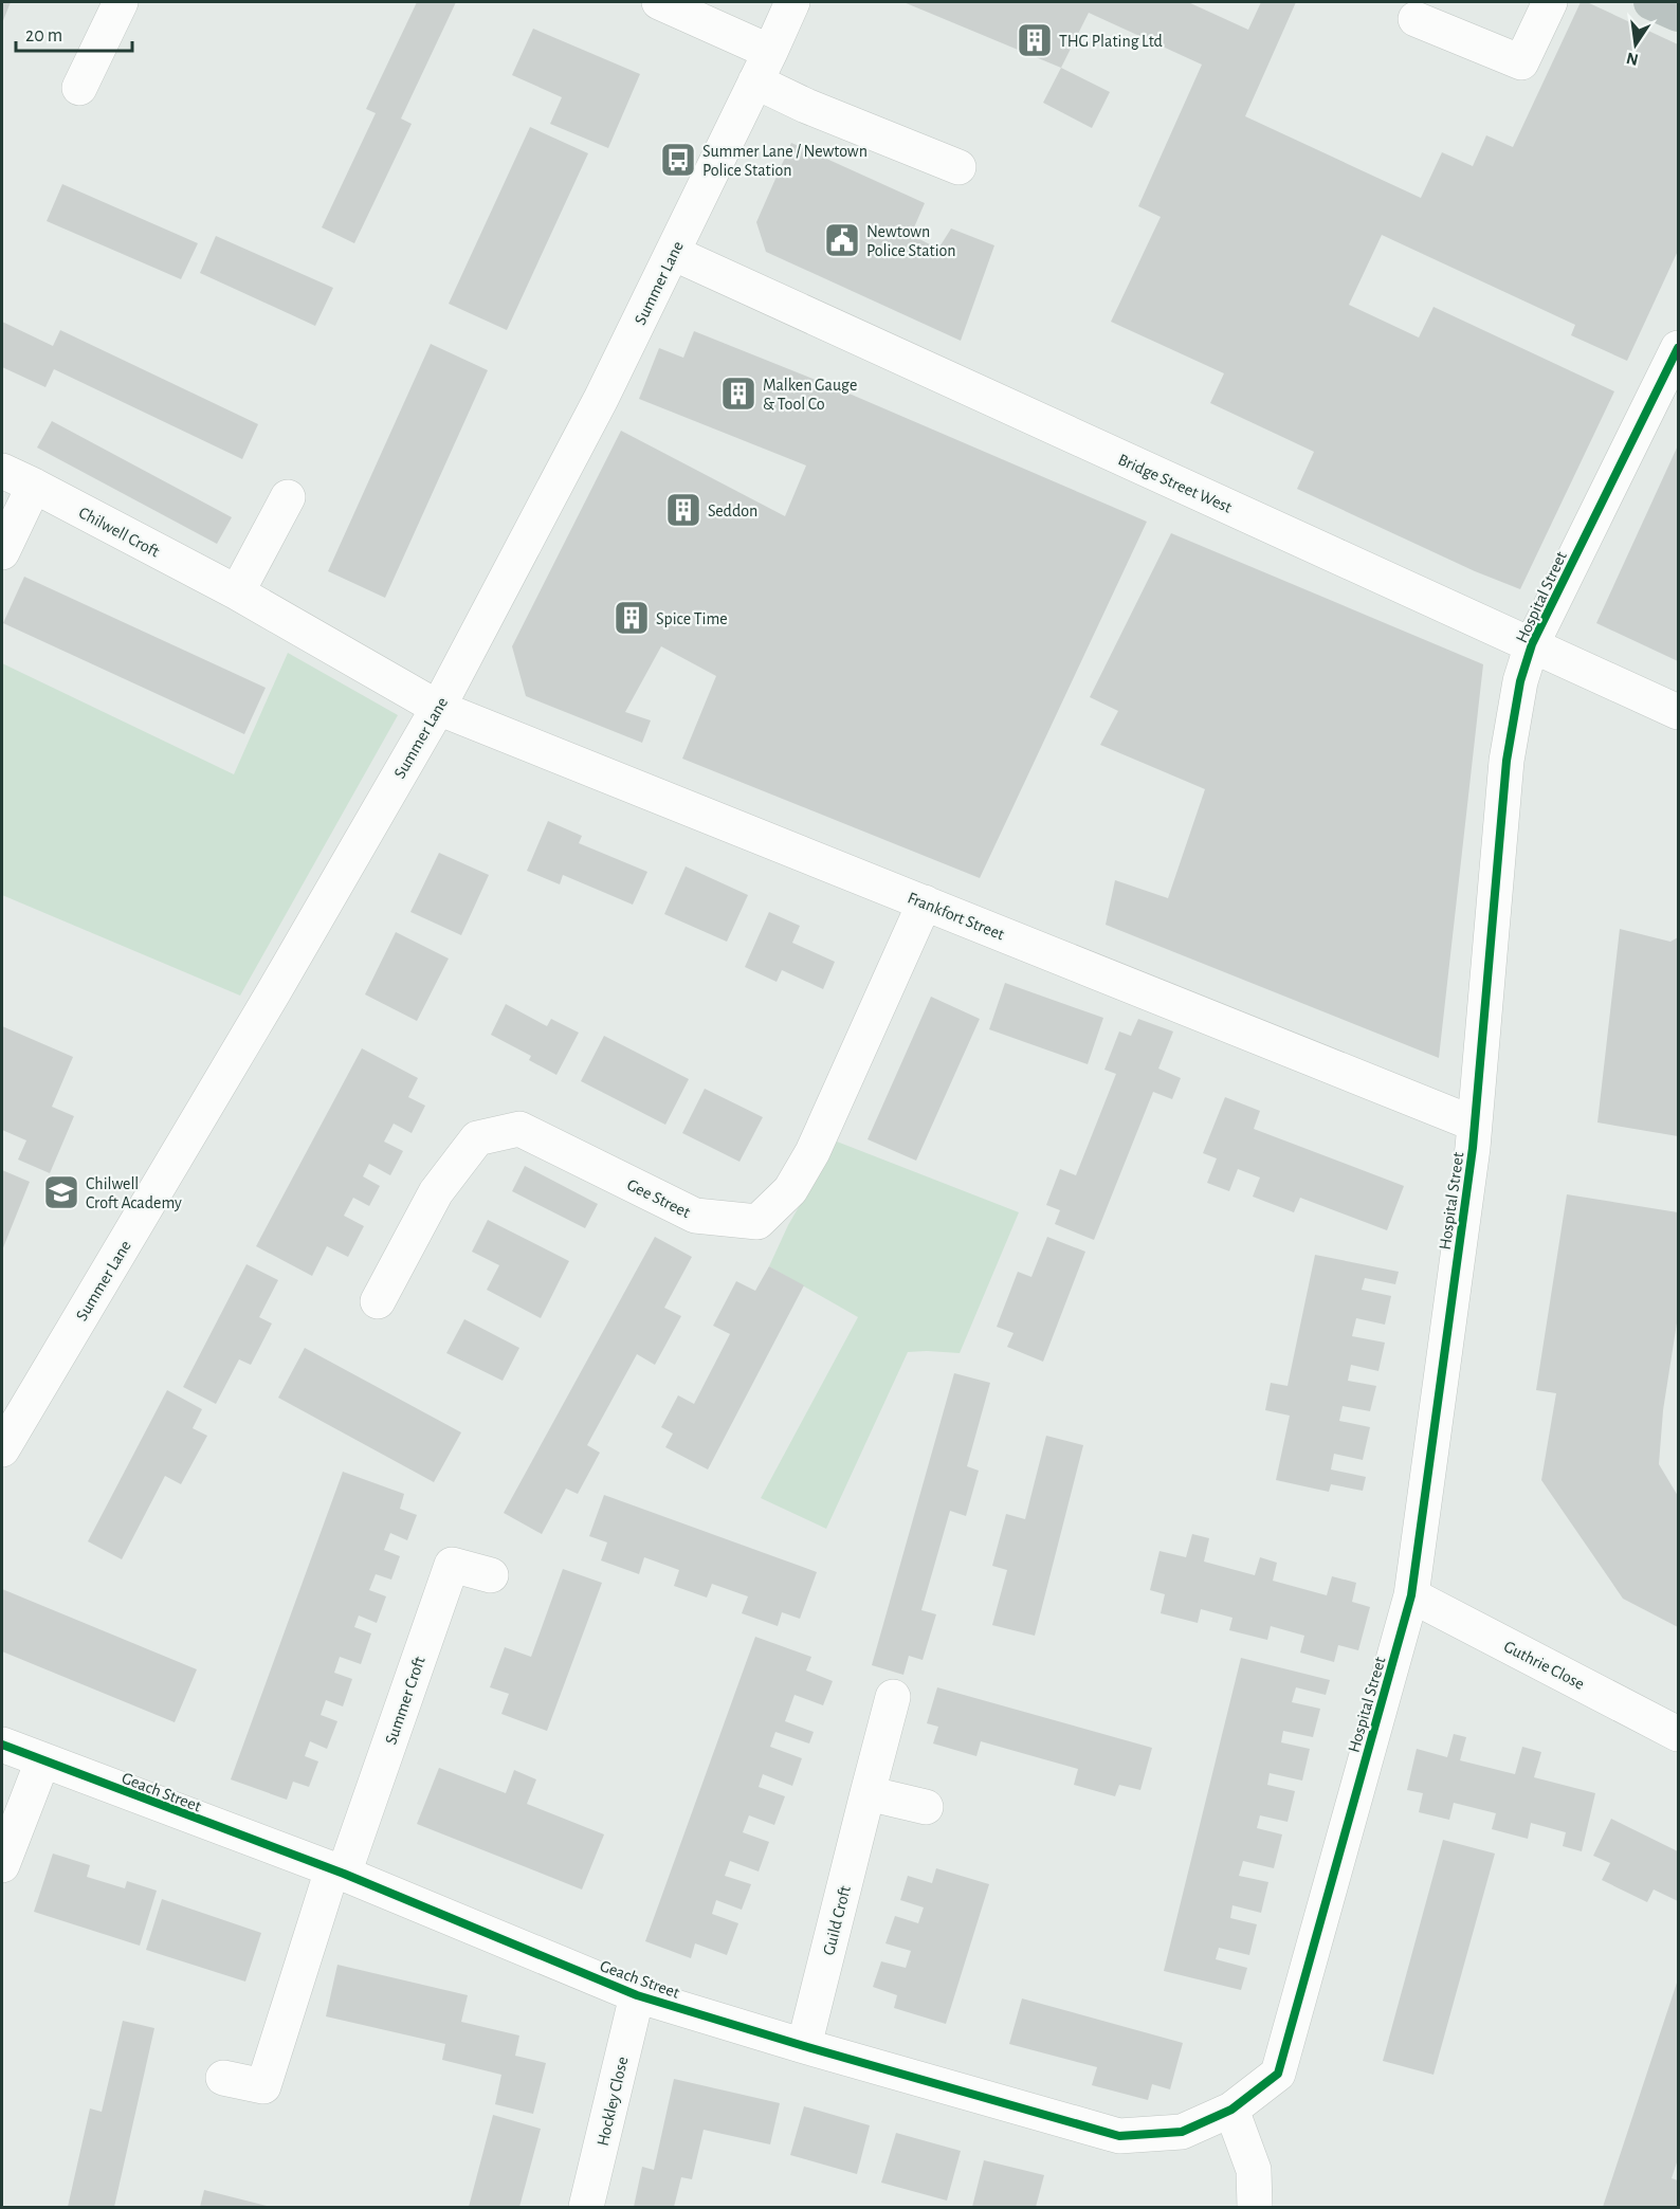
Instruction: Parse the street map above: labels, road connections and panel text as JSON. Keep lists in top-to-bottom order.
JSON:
{
  "streets": {
    "street": [
      "Summer Lane",
      "Bridge Street West",
      "Chilwell Croft",
      "Hospital Street",
      "Frankfort Street",
      "Gee Street",
      "Guthrie Close",
      "Summer Croft",
      "Geach Street",
      "Guild Croft",
      "Hockley Close"
    ]
  },
  "crossings": [
    ["Summer Lane", "Bridge Street West"],
    ["Summer Lane", "Chilwell Croft"],
    ["Summer Lane", "Frankfort Street"],
    ["Bridge Street West", "Hospital Street"],
    ["Chilwell Croft", "Frankfort Street"],
    ["Hospital Street", "Frankfort Street"],
    ["Hospital Street", "Guthrie Close"],
    ["Hospital Street", "Geach Street"],
    ["Frankfort Street", "Gee Street"],
    ["Summer Croft", "Geach Street"],
    ["Geach Street", "Guild Croft"],
    ["Geach Street", "Hockley Close"]
  ],
  "places": {
    "building": [
      "THG Plating Ltd",
      "Malken Gauge & Tool Co",
      "Seddon",
      "Spice Time"
    ],
    "bus stop": ["Summer Lane / Newtown Police Station"],
    "public building": ["Newtown Police Station"],
    "school or university": ["Chilwell Croft Academy"]
  },
  "scale_bar": "20 m",
  "north": "bottom"
}
